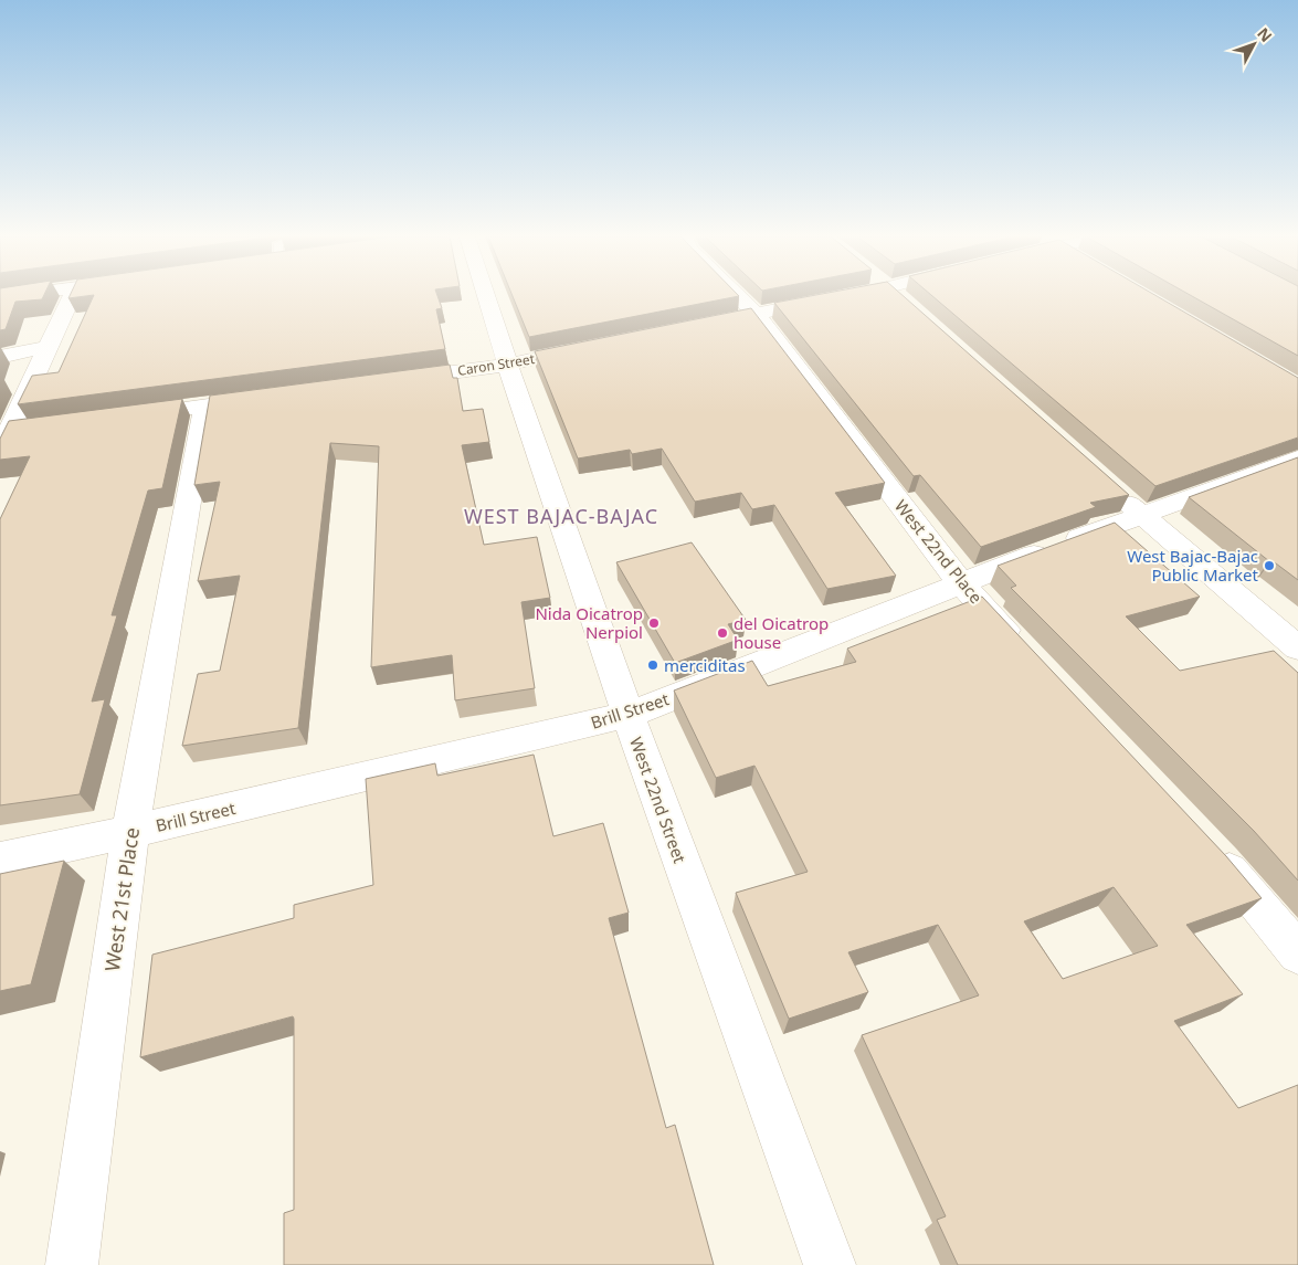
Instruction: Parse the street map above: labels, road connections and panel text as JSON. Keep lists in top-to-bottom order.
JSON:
{
  "streets": {
    "street": [
      "Caron Street",
      "West 22nd Place",
      "Brill Street",
      "West 22nd Street",
      "West 21st Place"
    ]
  },
  "crossings": [
    ["Caron Street", "West 22nd Street"],
    ["West 22nd Place", "Brill Street"],
    ["Brill Street", "West 22nd Street"],
    ["Brill Street", "West 21st Place"]
  ],
  "districts": ["WEST BAJAC-BAJAC"],
  "places": [
    "West Bajac-Bajac Public Market",
    "Nida Oicatrop Nerpiol",
    "del Oicatrop house",
    "merciditas"
  ],
  "north": "top right"
}
